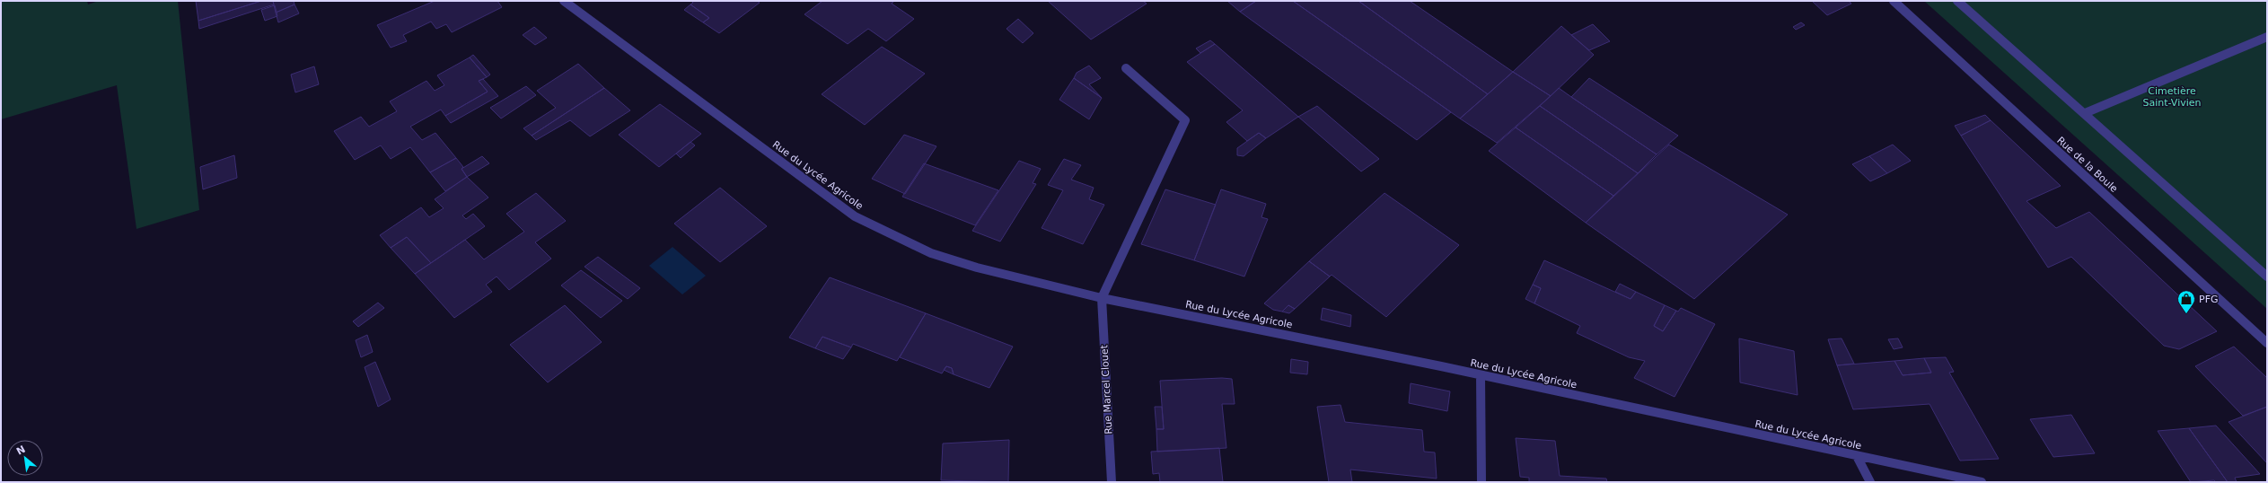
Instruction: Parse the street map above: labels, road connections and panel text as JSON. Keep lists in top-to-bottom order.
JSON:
{
  "streets": {
    "street": ["Rue de la Boule", "Rue du Lycée Agricole", "Rue Marcel Clouet"]
  },
  "crossings": [
    ["Rue du Lycée Agricole", "Rue Marcel Clouet"]
  ],
  "parks": ["Cimetière Saint-Vivien"],
  "places": {
    "shop": ["PFG"]
  },
  "north": "top left"
}
